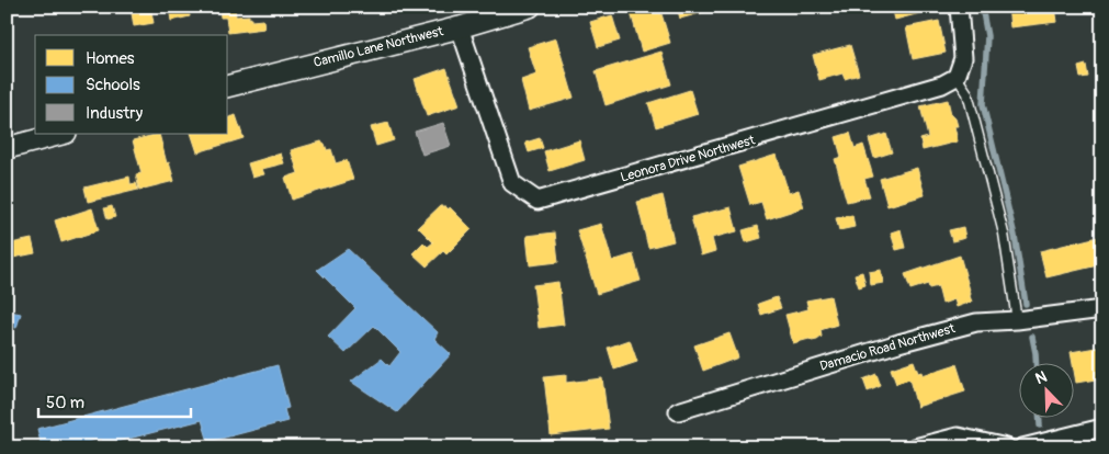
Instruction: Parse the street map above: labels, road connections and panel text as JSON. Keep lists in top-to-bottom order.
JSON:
{
  "streets": {
    "street": ["Camillo Lane Northwest", "Leonora Drive Northwest", "Damacio Road Northwest"]
  },
  "crossings": [
    ["Camillo Lane Northwest", "Leonora Drive Northwest"]
  ],
  "legend": ["Homes", "Schools", "Industry"],
  "scale_bar": "50 m",
  "north": "top left"
}
